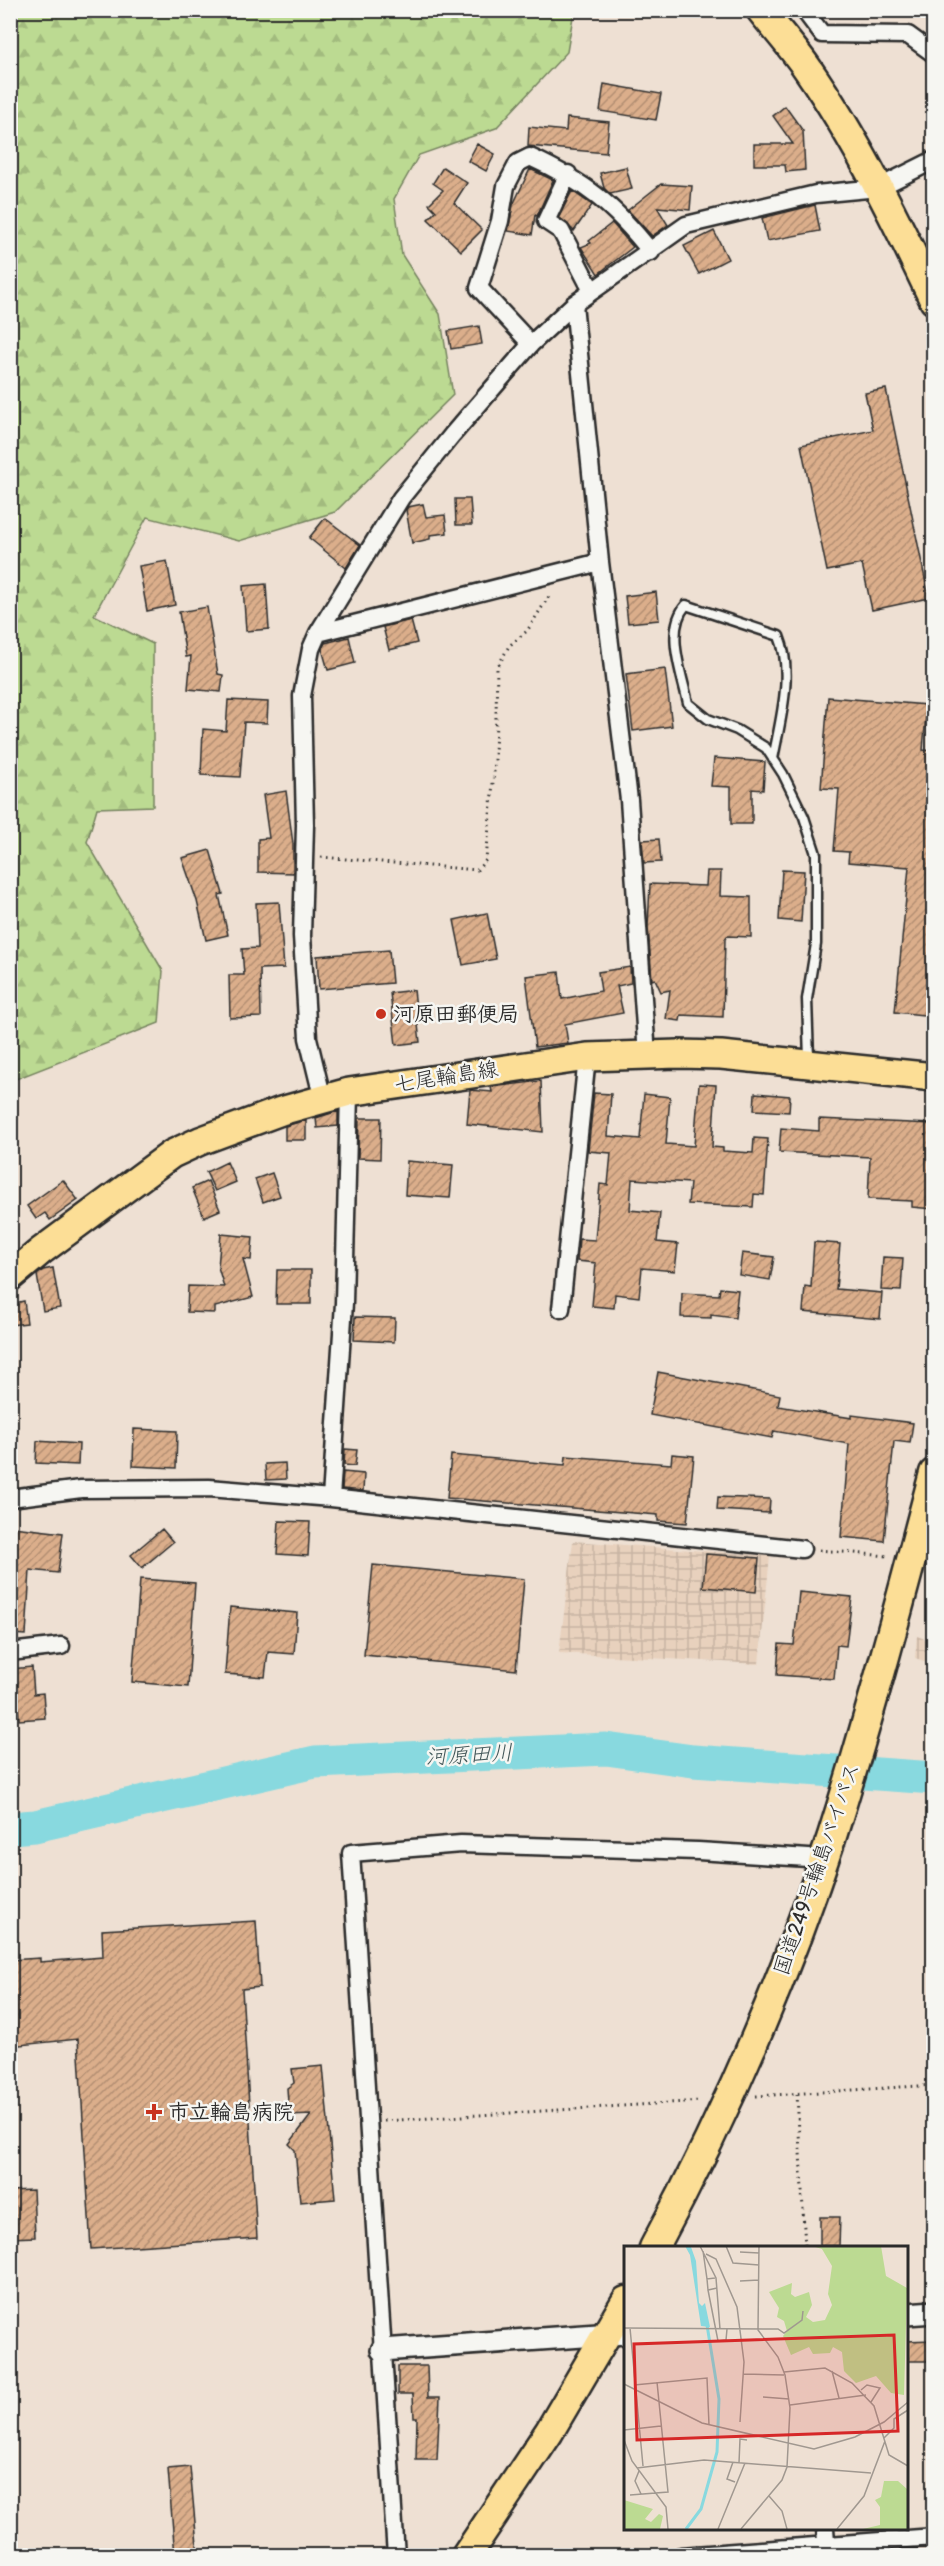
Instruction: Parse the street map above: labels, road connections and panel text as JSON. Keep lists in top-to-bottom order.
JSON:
{
  "streets": {
    "highway": ["国道249号輪島バイパス"],
    "main road": ["七尾輪島線"]
  },
  "water": ["河原田川"],
  "places": {
    "other": ["河原田郵便局"],
    "health": ["市立輪島病院"]
  }
}
